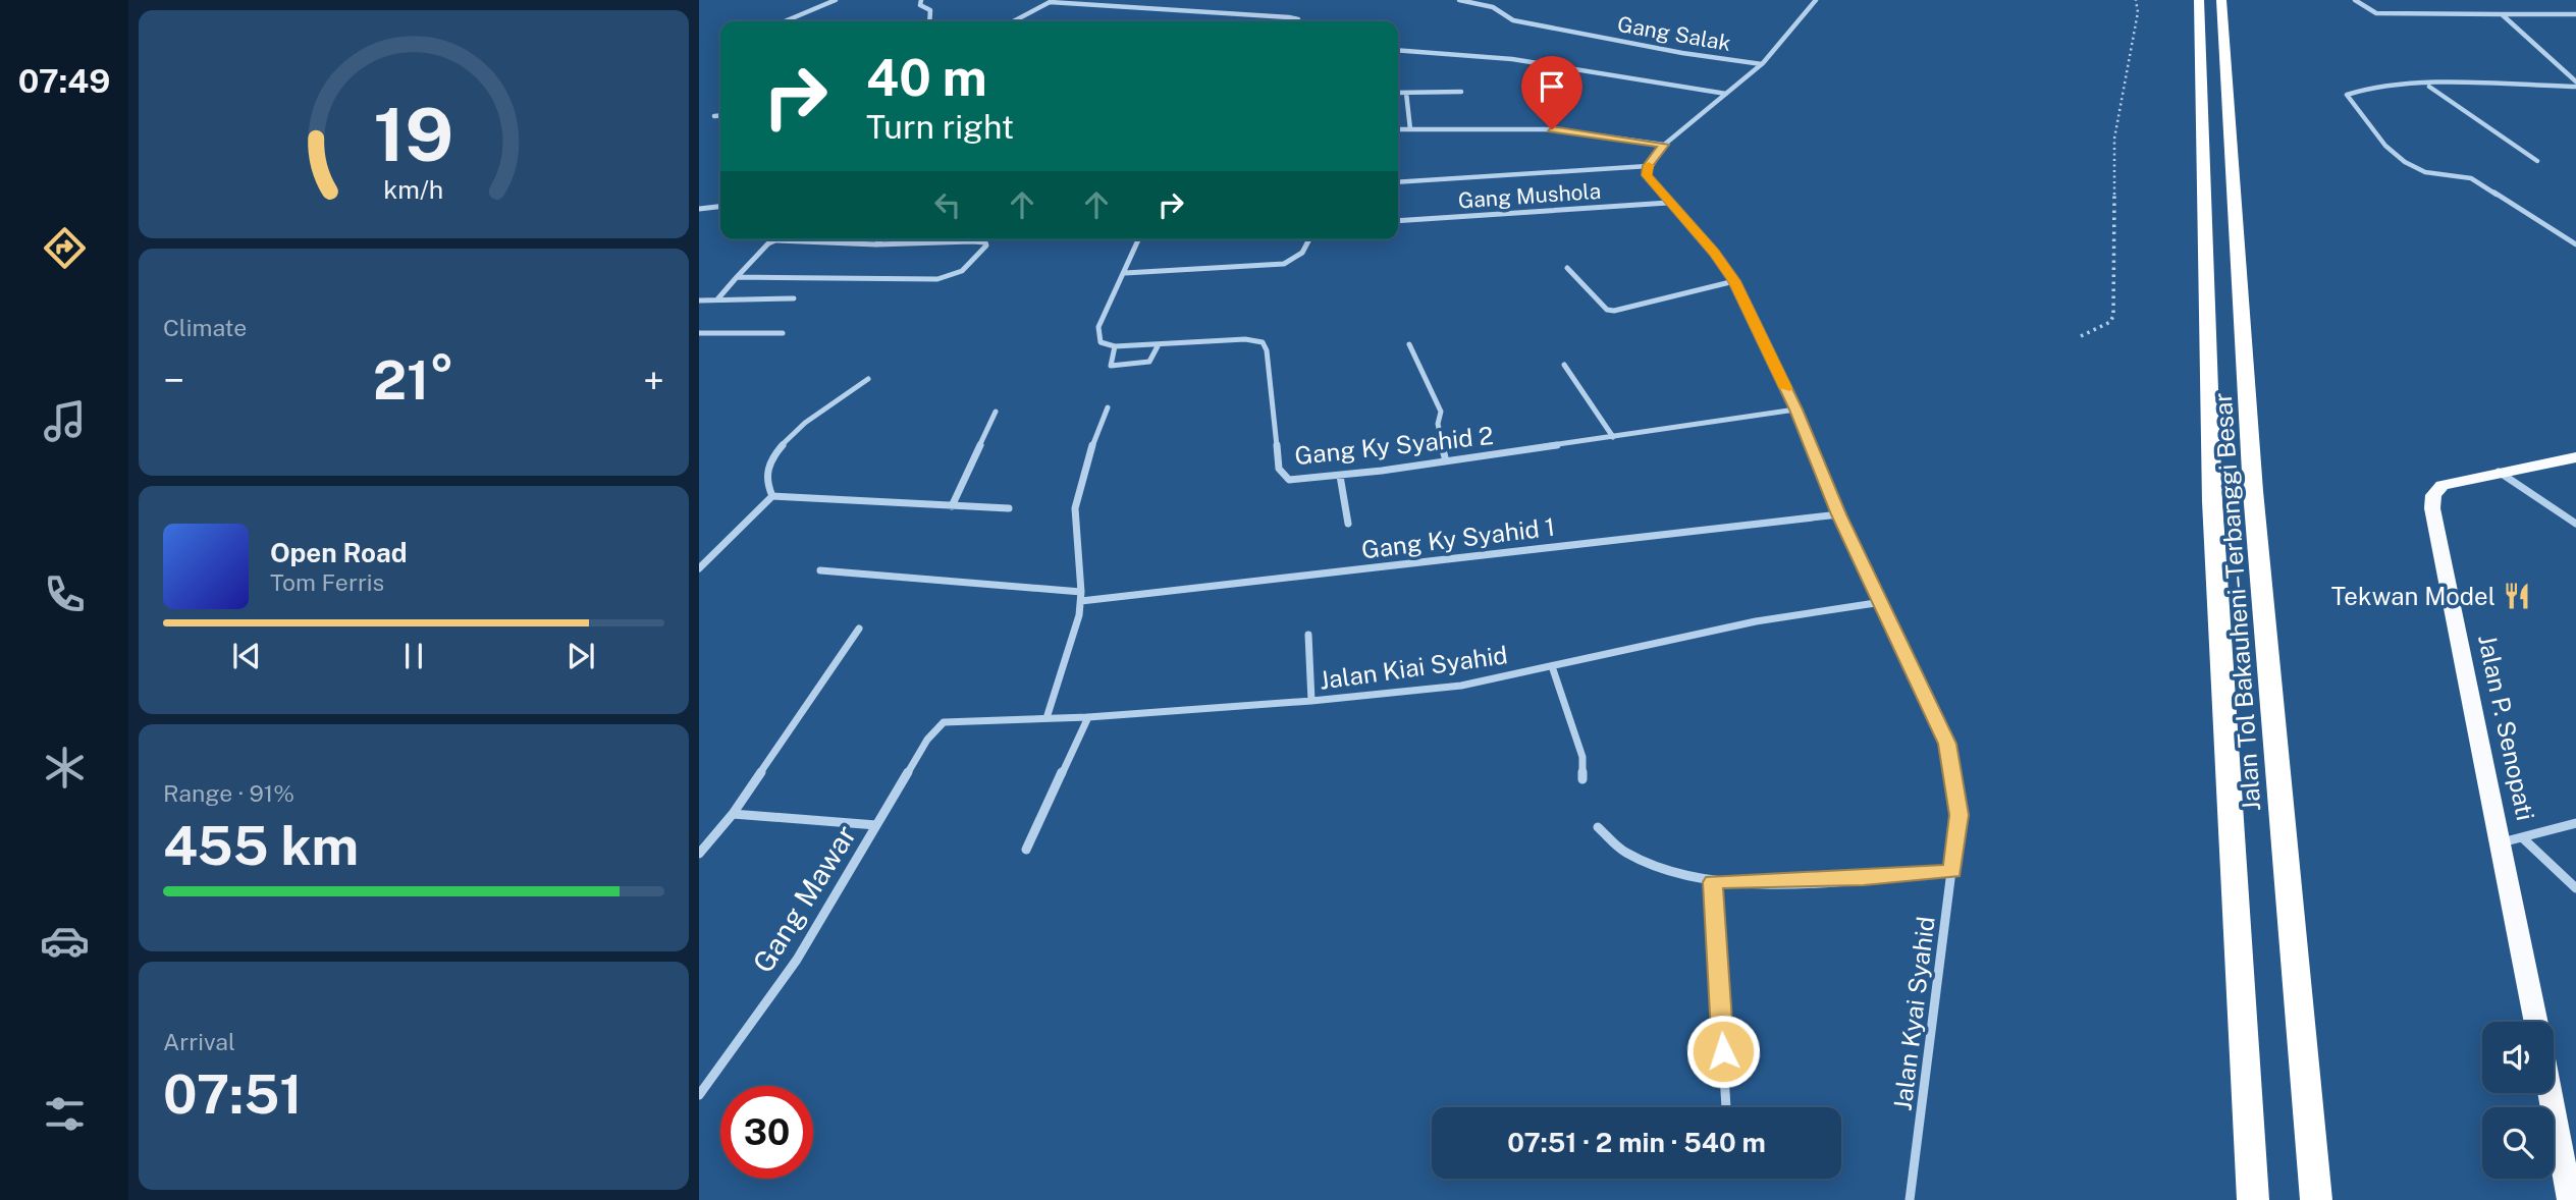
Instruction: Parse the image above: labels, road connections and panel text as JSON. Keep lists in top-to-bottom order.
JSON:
{
  "streets": {
    "highway": ["Jalan Tol Bakauheni–Terbanggi Besar"],
    "main road": ["Jalan P. Senopati"],
    "street": [
      "Gang Salak",
      "Gang Mushola",
      "Gang Ky Syahid 2",
      "Gang Ky Syahid 1",
      "Jalan Kiai Syahid",
      "Gang Mawar",
      "Jalan Kyai Syahid"
    ]
  },
  "crossings": [
    ["Gang Mushola", "Jalan Kyai Syahid"],
    ["Gang Ky Syahid 2", "Jalan Kyai Syahid"],
    ["Gang Ky Syahid 1", "Jalan Kyai Syahid"],
    ["Jalan Kiai Syahid", "Gang Mawar"],
    ["Jalan Kiai Syahid", "Jalan Kyai Syahid"]
  ],
  "places": {
    "restaurant": ["Tekwan Model"]
  },
  "page": {
    "tabs": "07:49",
    "turn": ["40 m", "Turn right"],
    "tile": [
      "Climate",
      ["Range · 91%", "455 km"],
      ["Arrival", "07:51"]
    ],
    "heat": ["−", "21°", "+"],
    "song": ["Open Road", "Tom Ferris"],
    "limit": "30",
    "trip": "07:51 · 2 min · 540 m",
    "gauge": ["19", "km/h"]
  }
}
